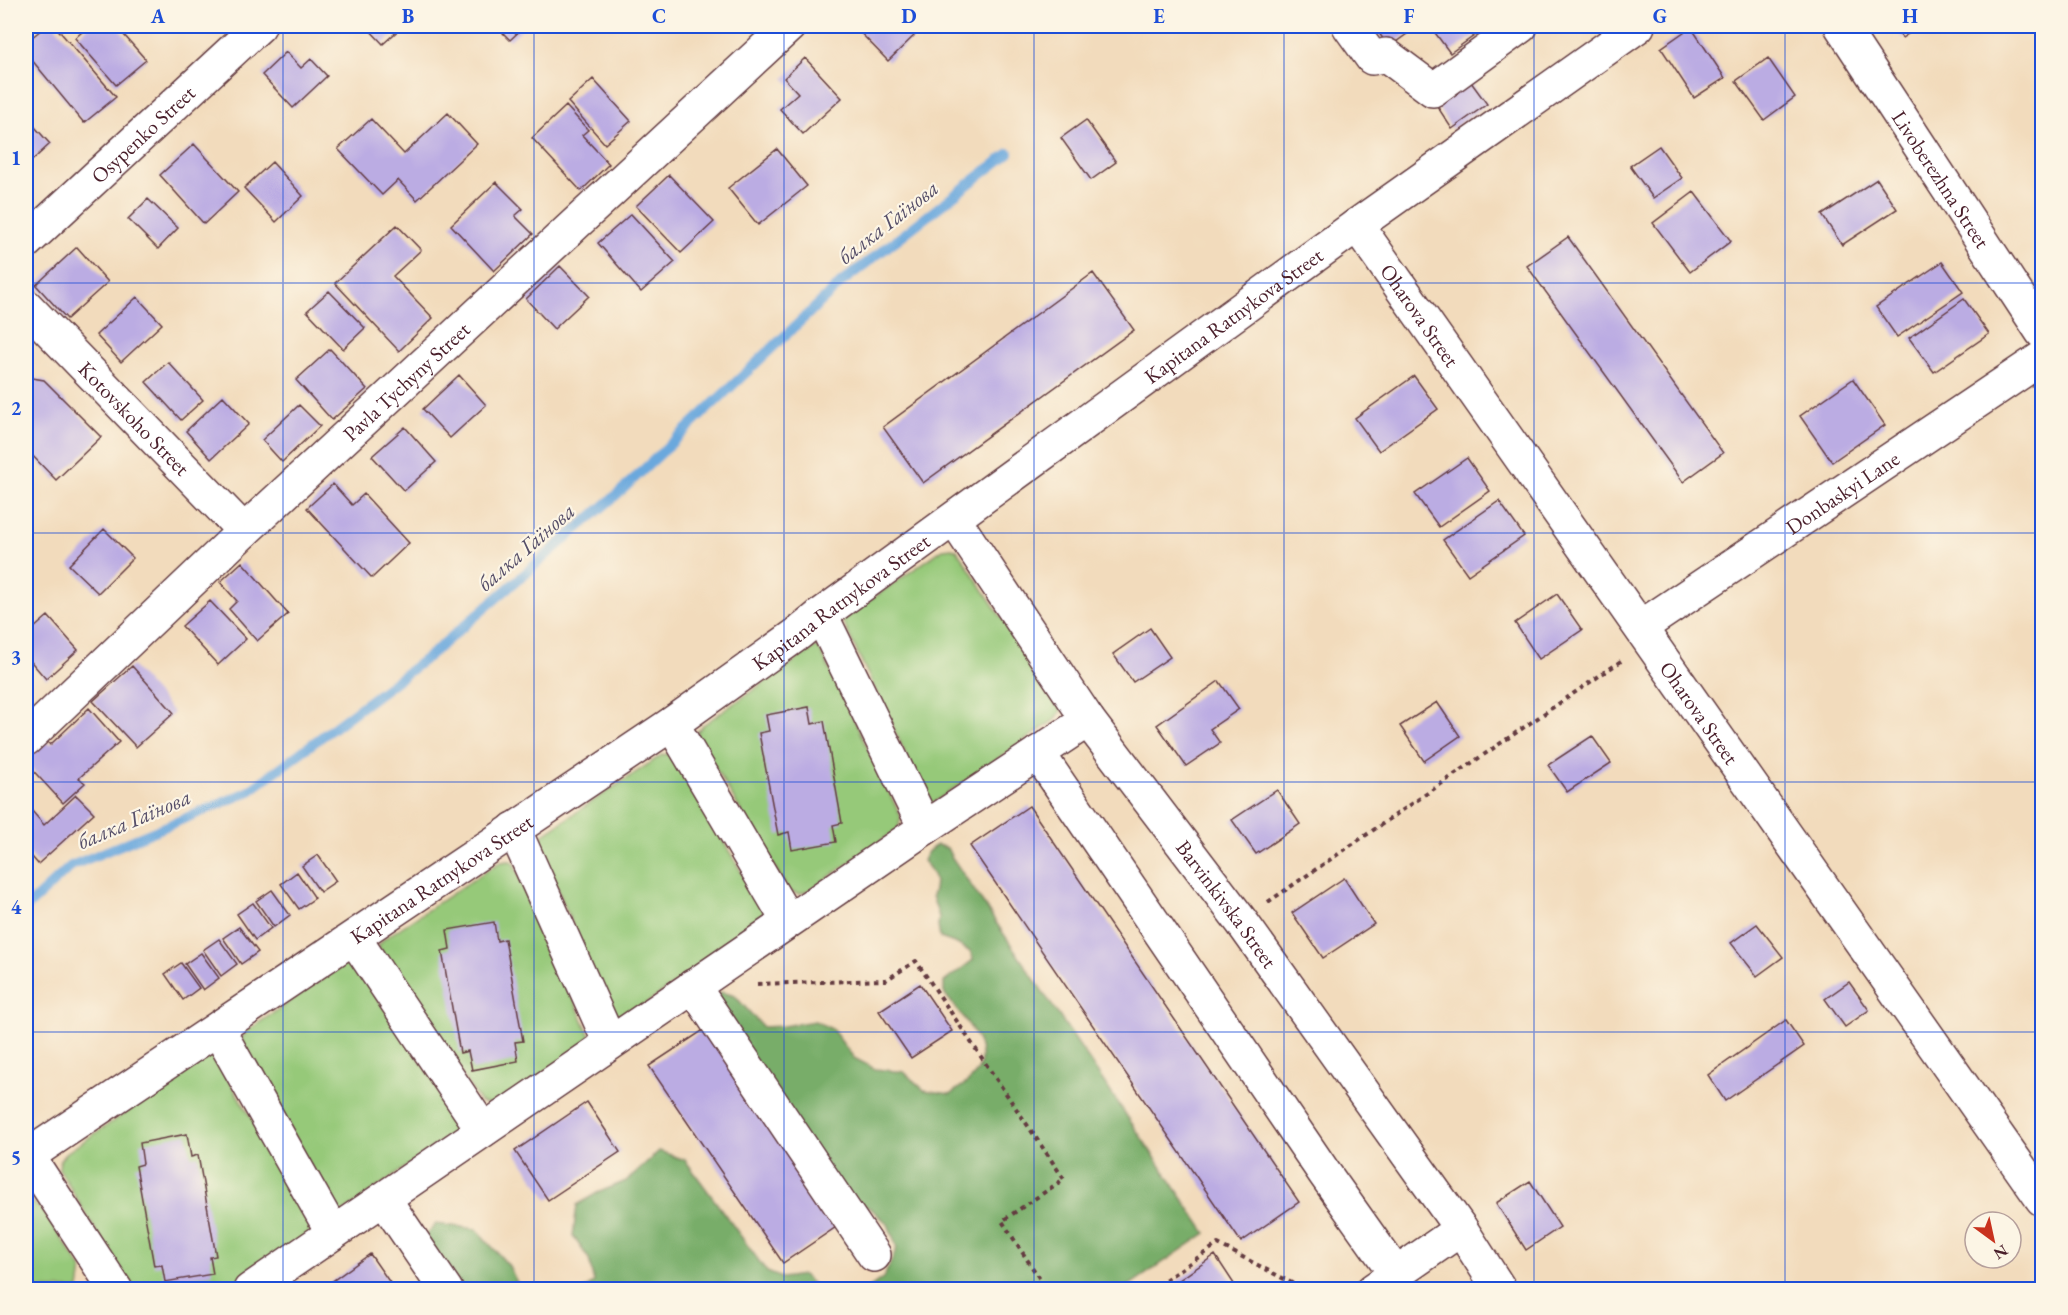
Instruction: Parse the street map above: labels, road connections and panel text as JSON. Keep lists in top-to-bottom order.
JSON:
{
  "streets": {
    "street": [
      "Osypenko Street",
      "Livoberezhna Street",
      "Kapitana Ratnykova Street",
      "Oharova Street",
      "Pavla Tychyny Street",
      "Kotovskoho Street",
      "Donbaskyi Lane",
      "Barvinkivska Street"
    ]
  },
  "crossings": [
    ["Kapitana Ratnykova Street", "Oharova Street"],
    ["Kapitana Ratnykova Street", "Barvinkivska Street"],
    ["Oharova Street", "Donbaskyi Lane"],
    ["Pavla Tychyny Street", "Kotovskoho Street"]
  ],
  "water": ["балка Гаїнова"],
  "north": "bottom right",
  "grid": {
    "columns": [
      "A",
      "B",
      "C",
      "D",
      "E",
      "F",
      "G",
      "H"
    ],
    "rows": [
      "1",
      "2",
      "3",
      "4",
      "5"
    ]
  }
}
